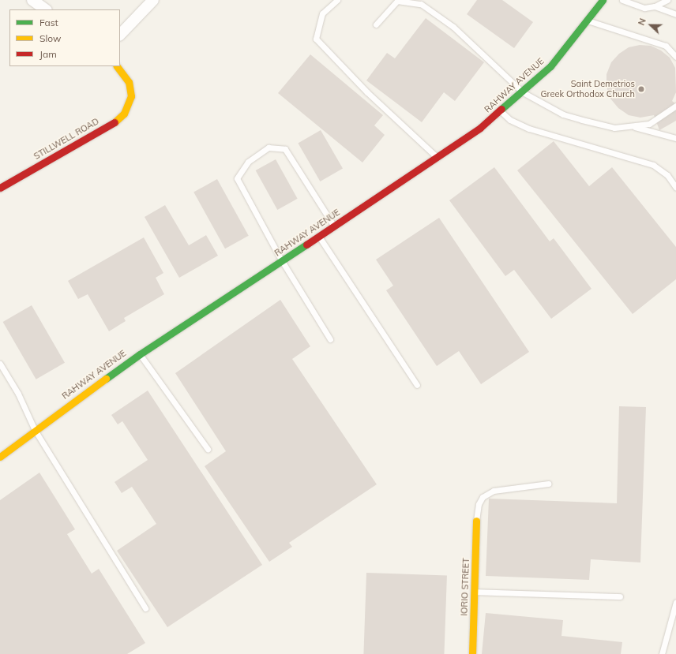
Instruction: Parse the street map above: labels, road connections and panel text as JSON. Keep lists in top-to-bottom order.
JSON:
{
  "streets": {
    "street": ["RAHWAY AVENUE", "STILLWELL ROAD", "IORIO STREET"]
  },
  "places": ["Saint Demetrios Greek Orthodox Church"],
  "legend": ["Fast", "Slow", "Jam"],
  "north": "left"
}
